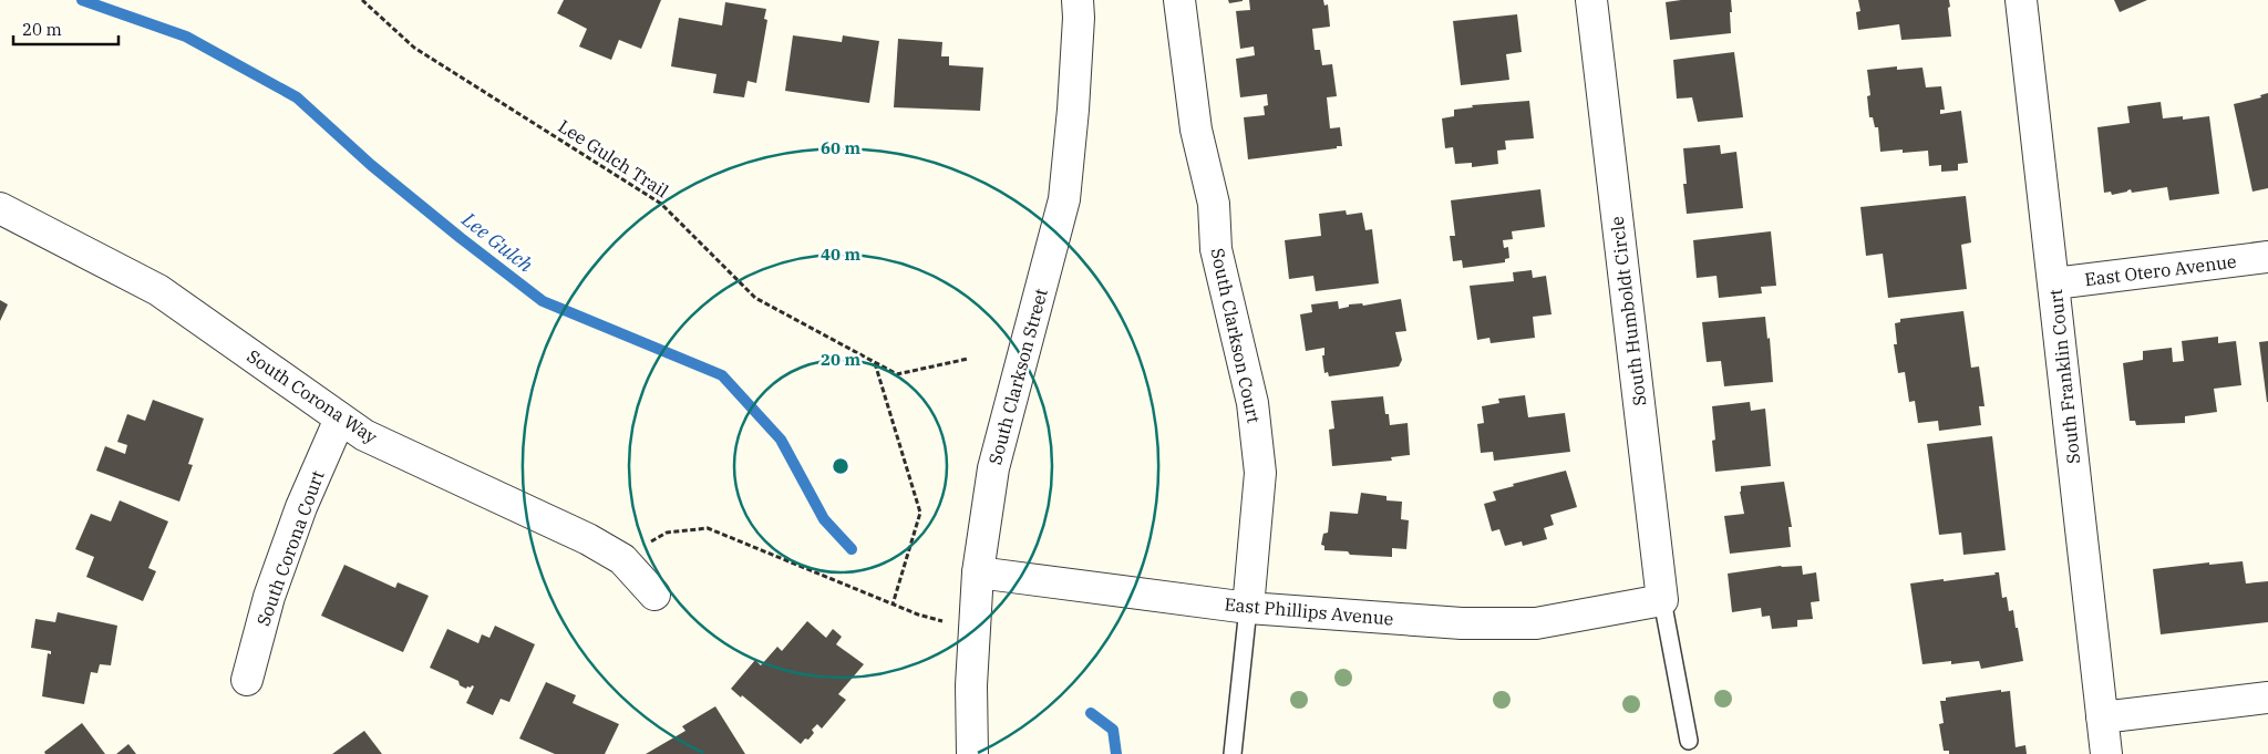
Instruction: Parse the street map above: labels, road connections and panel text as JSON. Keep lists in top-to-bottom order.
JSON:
{
  "streets": {
    "street": [
      "East Otero Avenue",
      "South Humboldt Circle",
      "South Clarkson Court",
      "South Clarkson Street",
      "South Franklin Court",
      "South Corona Way",
      "South Corona Court",
      "East Phillips Avenue"
    ],
    "path": ["Lee Gulch Trail"]
  },
  "crossings": [
    ["East Otero Avenue", "South Franklin Court"],
    ["South Humboldt Circle", "East Phillips Avenue"],
    ["South Clarkson Court", "East Phillips Avenue"],
    ["South Clarkson Street", "East Phillips Avenue"],
    ["South Corona Way", "South Corona Court"]
  ],
  "water": ["Lee Gulch"],
  "scale_bar": "20 m",
  "rings": ["60 m", "40 m", "20 m"]
}
